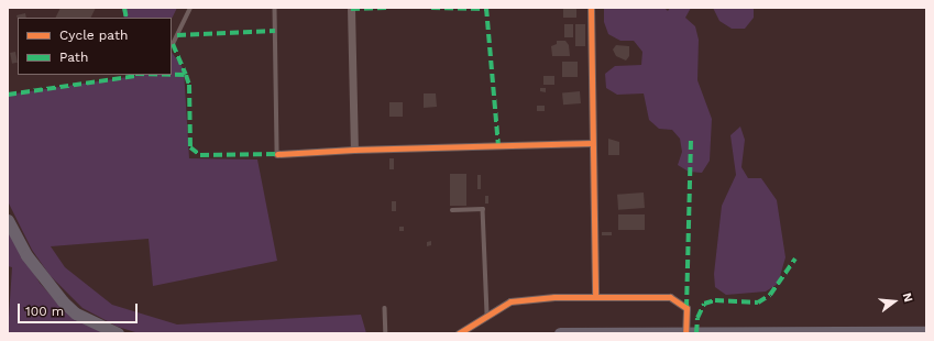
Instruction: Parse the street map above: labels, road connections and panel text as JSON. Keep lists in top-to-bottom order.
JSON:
{
  "legend": ["Cycle path", "Path"],
  "scale_bar": "100 m",
  "north": "right"
}
